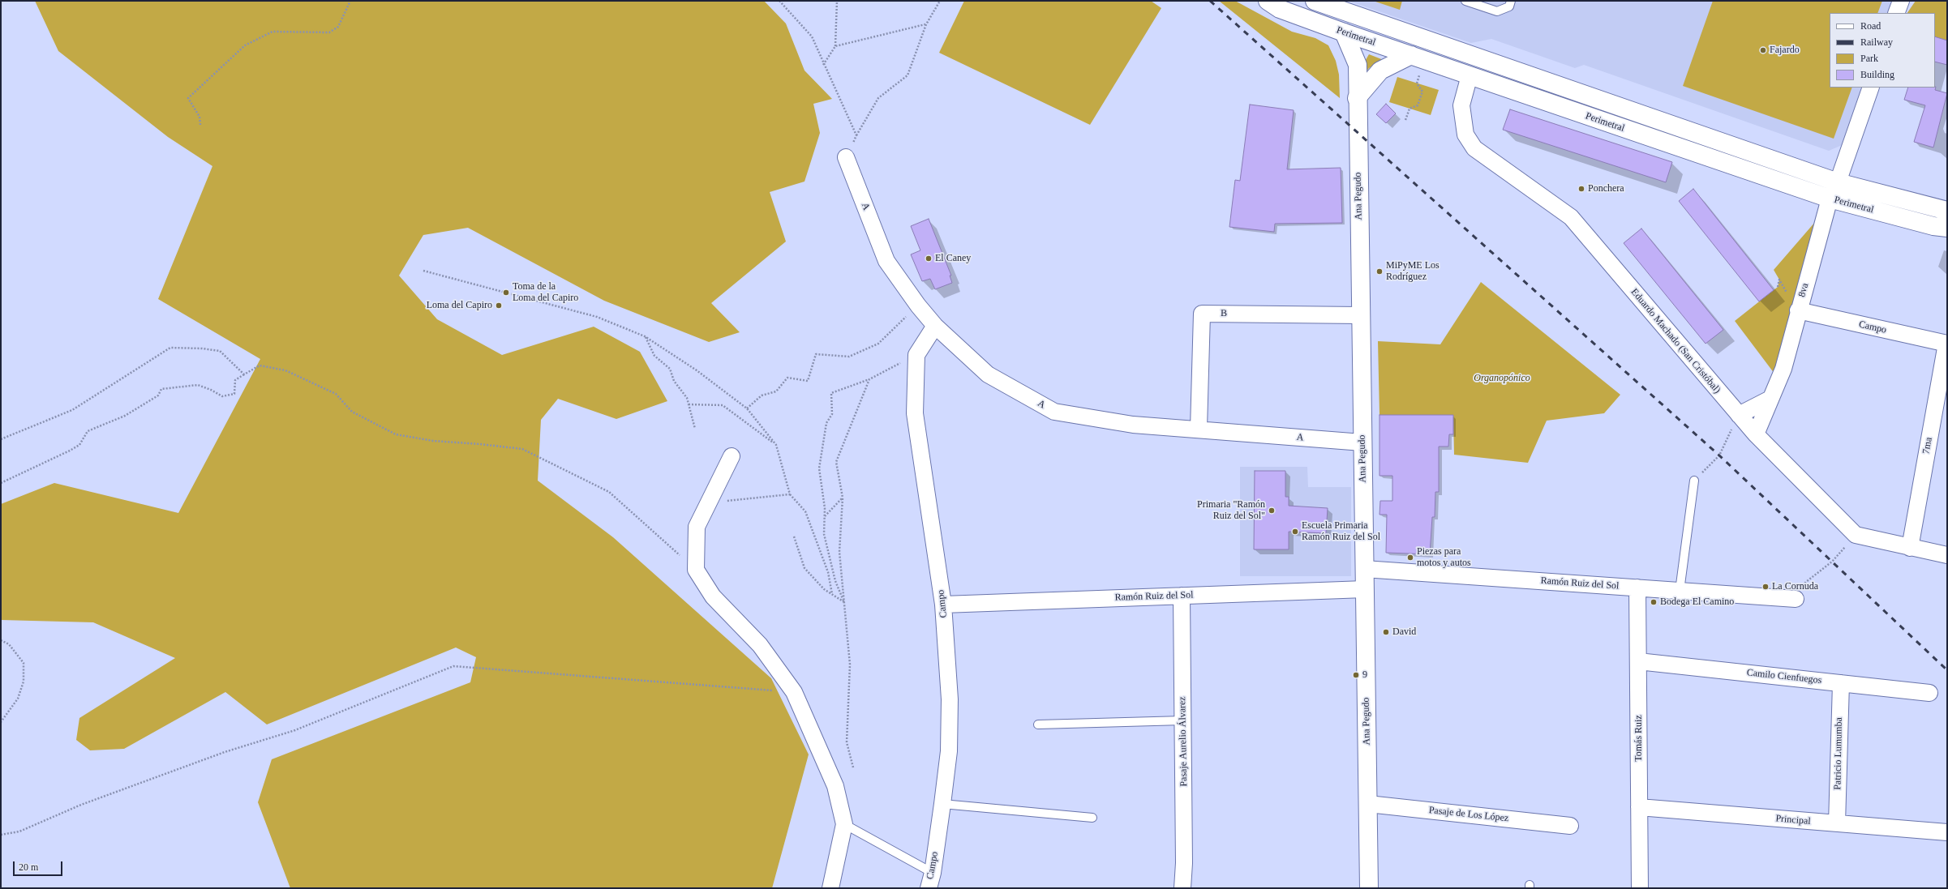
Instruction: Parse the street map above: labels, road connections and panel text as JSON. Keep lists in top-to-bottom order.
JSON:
{
  "streets": {
    "main road": ["Perimetral", "Ana Pegudo"],
    "street": [
      "A",
      "8va",
      "B",
      "Campo",
      "Eduardo Machado (San Cristóbal)",
      "7ma",
      "Ramón Ruiz del Sol",
      "Camilo Cienfuegos",
      "Tomás Ruiz",
      "Pasaje Aurelio Álvarez",
      "Patricio Lumumba",
      "Pasaje de Los López",
      "Principal"
    ]
  },
  "crossings": [
    ["Perimetral", "Ana Pegudo"],
    ["Perimetral", "8va"],
    ["Perimetral", "Eduardo Machado (San Cristóbal)"],
    ["Ana Pegudo", "A"],
    ["Ana Pegudo", "B"],
    ["Ana Pegudo", "Ramón Ruiz del Sol"],
    ["Ana Pegudo", "Pasaje de Los López"],
    ["A", "B"],
    ["8va", "Campo"],
    ["8va", "Eduardo Machado (San Cristóbal)"],
    ["Campo", "7ma"],
    ["Campo", "Ramón Ruiz del Sol"],
    ["Ramón Ruiz del Sol", "Tomás Ruiz"],
    ["Ramón Ruiz del Sol", "Pasaje Aurelio Álvarez"],
    ["Camilo Cienfuegos", "Tomás Ruiz"],
    ["Camilo Cienfuegos", "Patricio Lumumba"],
    ["Tomás Ruiz", "Principal"],
    ["Patricio Lumumba", "Principal"]
  ],
  "parks": ["Organopónico"],
  "places": [
    "Fajardo",
    "Ponchera",
    "El Caney",
    "MiPyME Los Rodríguez",
    "Toma de la Loma del Capiro",
    "Loma del Capiro",
    "Primaria \"Ramón Ruiz del Sol\"",
    "Escuela Primaria Ramón Ruiz del Sol",
    "Piezas para motos y autos",
    "La Cornuda",
    "Bodega El Camino",
    "David",
    "9"
  ],
  "legend": [
    "Road",
    "Railway",
    "Park",
    "Building"
  ],
  "scale_bar": "20 m"
}
